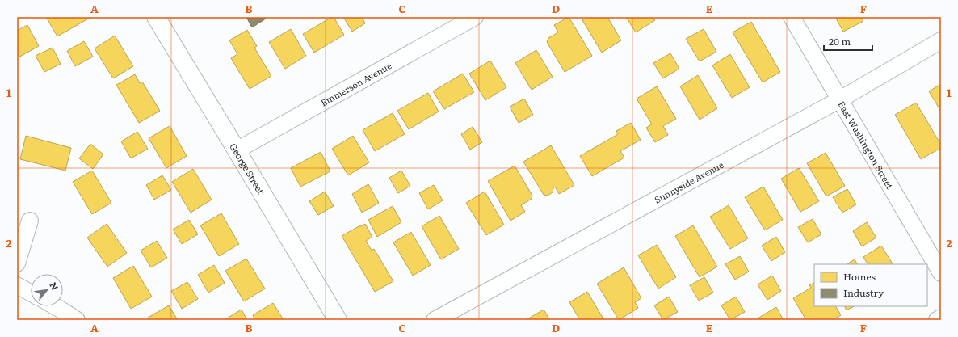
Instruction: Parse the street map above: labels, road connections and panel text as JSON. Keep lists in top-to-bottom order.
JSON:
{
  "streets": {
    "street": [
      "Emmerson Avenue",
      "East Washington Street",
      "George Street",
      "Sunnyside Avenue"
    ]
  },
  "crossings": [
    ["Emmerson Avenue", "George Street"],
    ["East Washington Street", "Sunnyside Avenue"]
  ],
  "legend": ["Homes", "Industry"],
  "scale_bar": "20 m",
  "north": "top right",
  "grid": {
    "columns": [
      "A",
      "B",
      "C",
      "D",
      "E",
      "F"
    ],
    "rows": ["1", "2"]
  }
}
